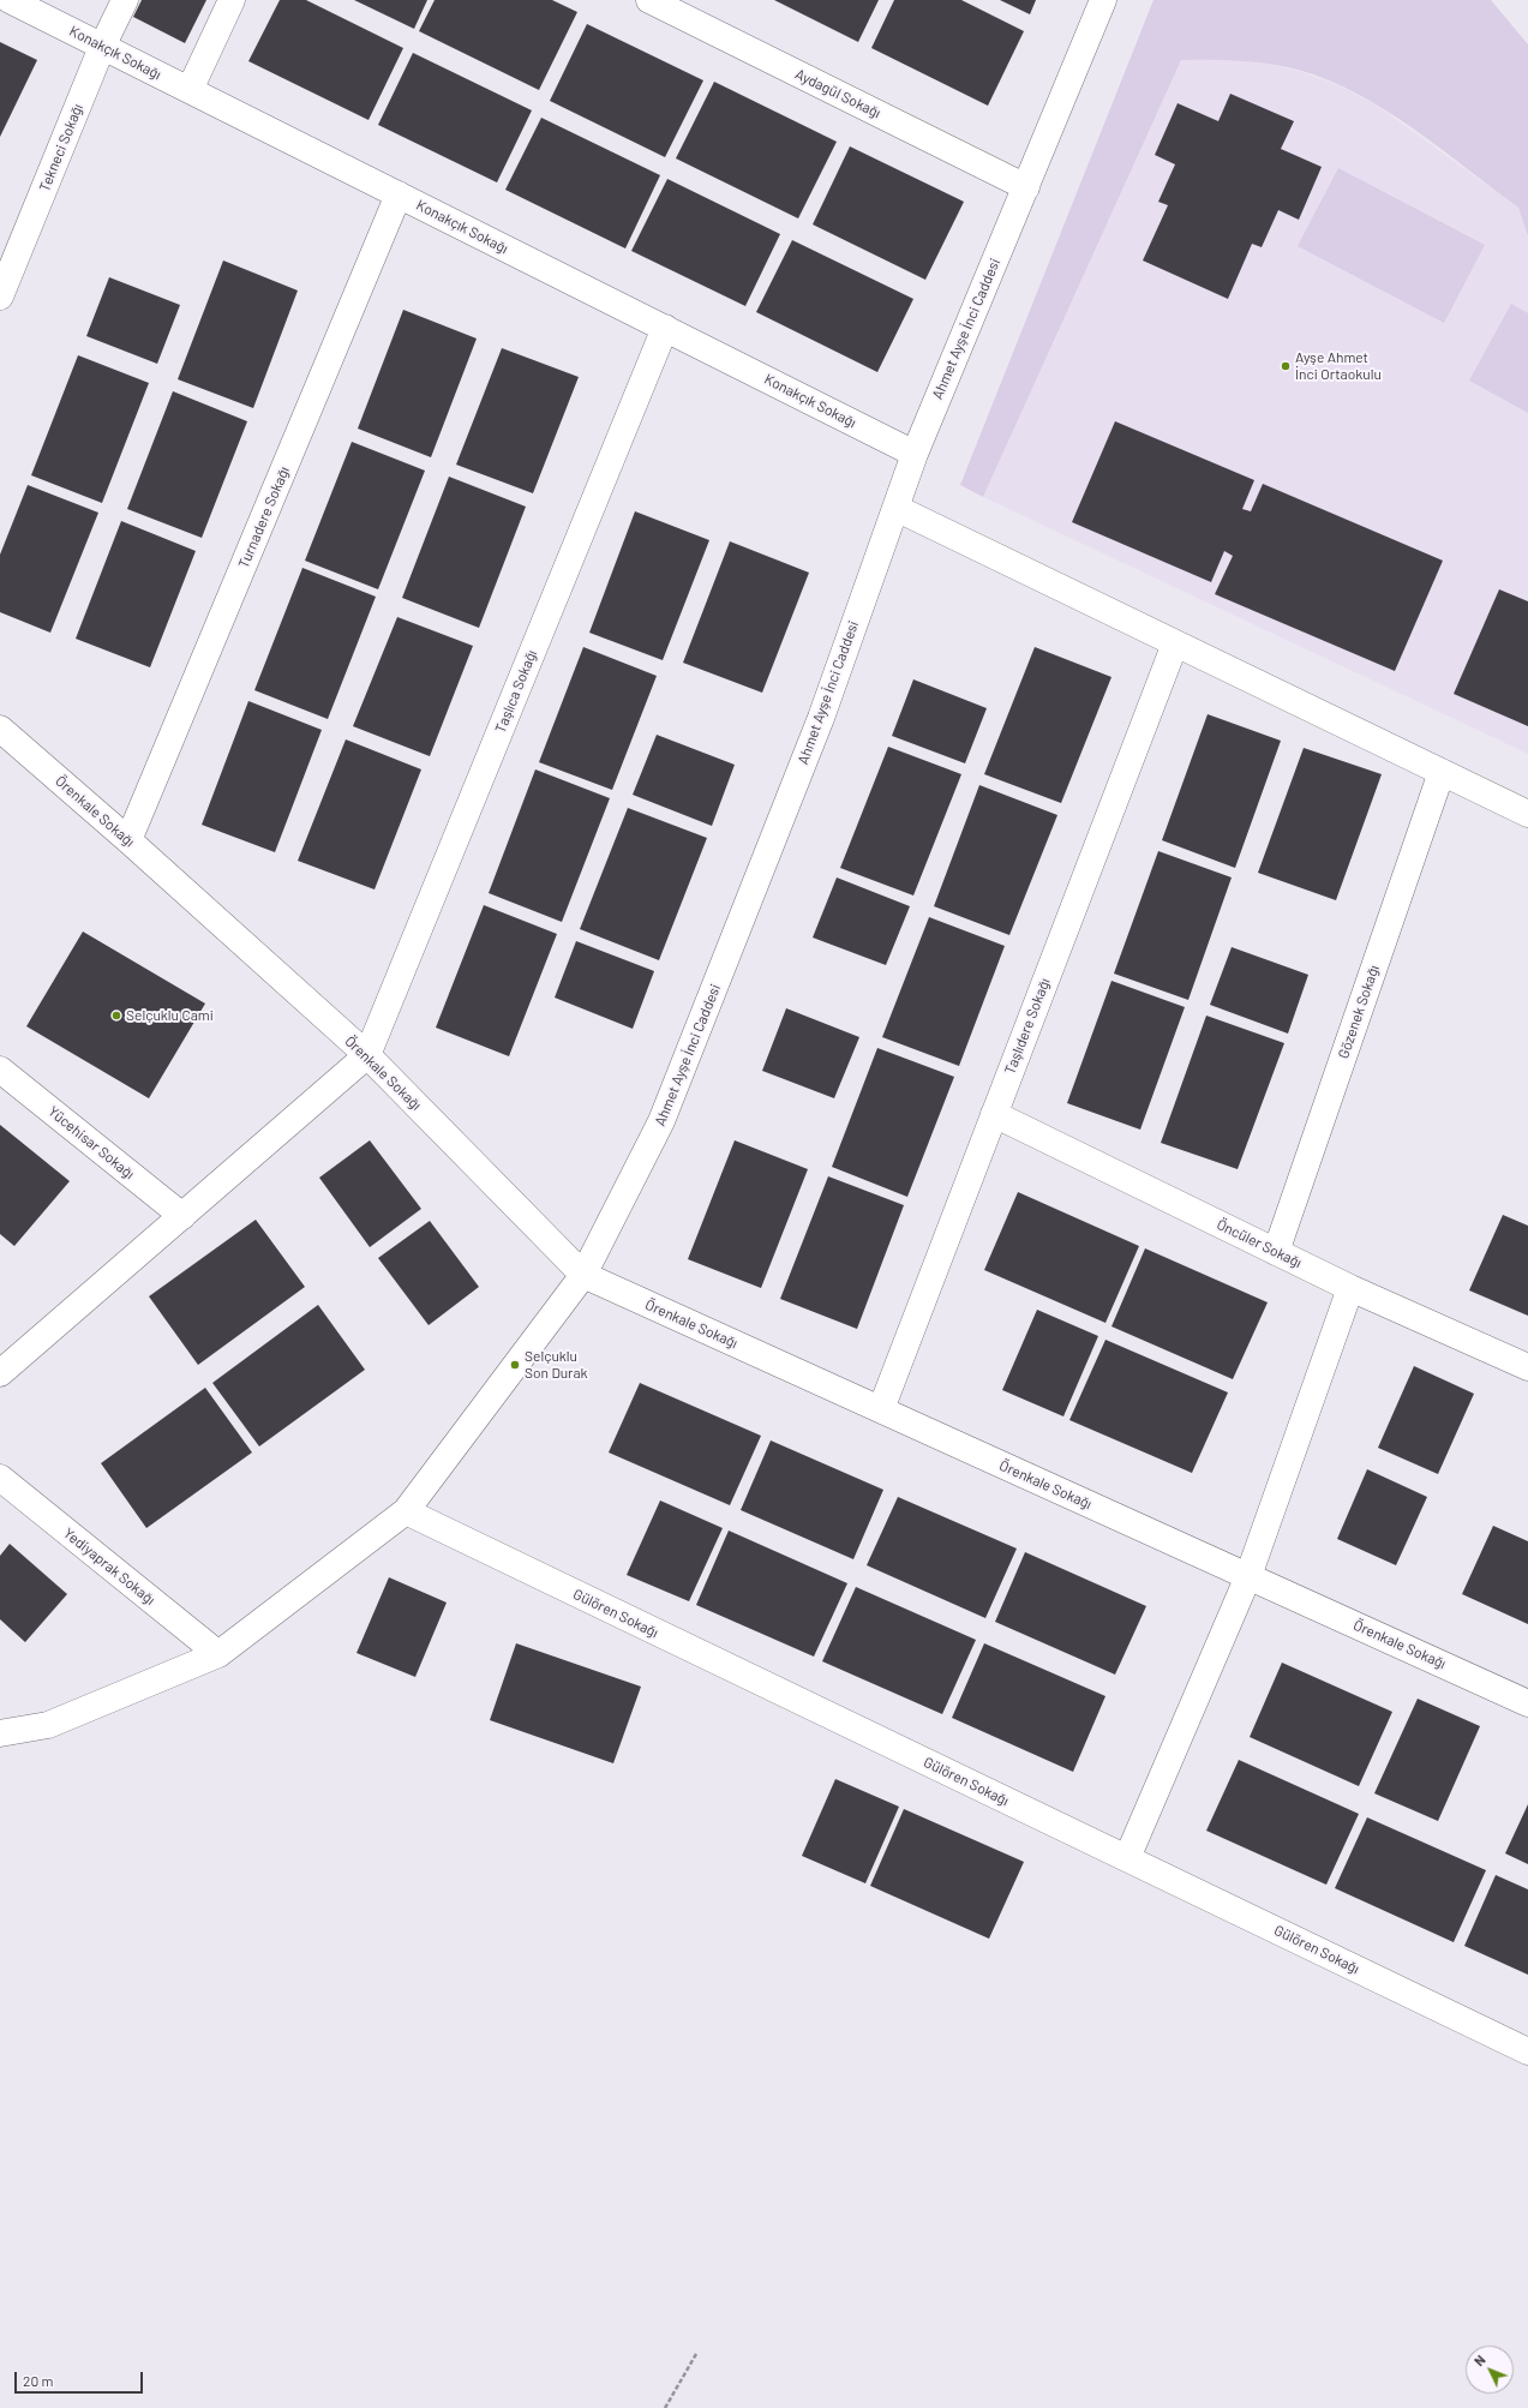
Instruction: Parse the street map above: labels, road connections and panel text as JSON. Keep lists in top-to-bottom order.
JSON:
{
  "streets": {
    "street": [
      "Konakçık Sokağı",
      "Aydagül Sokağı",
      "Tekneci Sokağı",
      "Ahmet Ayşe İnci Caddesi",
      "Turnadere Sokağı",
      "Taşlıca Sokağı",
      "Örenkale Sokağı",
      "Gözenek Sokağı",
      "Taşlıdere Sokağı",
      "Yücehisar Sokağı",
      "Öncüler Sokağı",
      "Yediyaprak Sokağı",
      "Gülören Sokağı"
    ]
  },
  "crossings": [
    ["Konakçık Sokağı", "Tekneci Sokağı"],
    ["Konakçık Sokağı", "Ahmet Ayşe İnci Caddesi"],
    ["Konakçık Sokağı", "Turnadere Sokağı"],
    ["Konakçık Sokağı", "Taşlıca Sokağı"],
    ["Aydagül Sokağı", "Ahmet Ayşe İnci Caddesi"],
    ["Ahmet Ayşe İnci Caddesi", "Örenkale Sokağı"],
    ["Ahmet Ayşe İnci Caddesi", "Yediyaprak Sokağı"],
    ["Ahmet Ayşe İnci Caddesi", "Gülören Sokağı"],
    ["Turnadere Sokağı", "Örenkale Sokağı"],
    ["Taşlıca Sokağı", "Örenkale Sokağı"],
    ["Örenkale Sokağı", "Taşlıdere Sokağı"],
    ["Gözenek Sokağı", "Öncüler Sokağı"],
    ["Taşlıdere Sokağı", "Öncüler Sokağı"]
  ],
  "places": ["Ayşe Ahmet İnci Ortaokulu", "Selçuklu Cami", "Selçuklu Son Durak"],
  "scale_bar": "20 m",
  "north": "top left"
}
